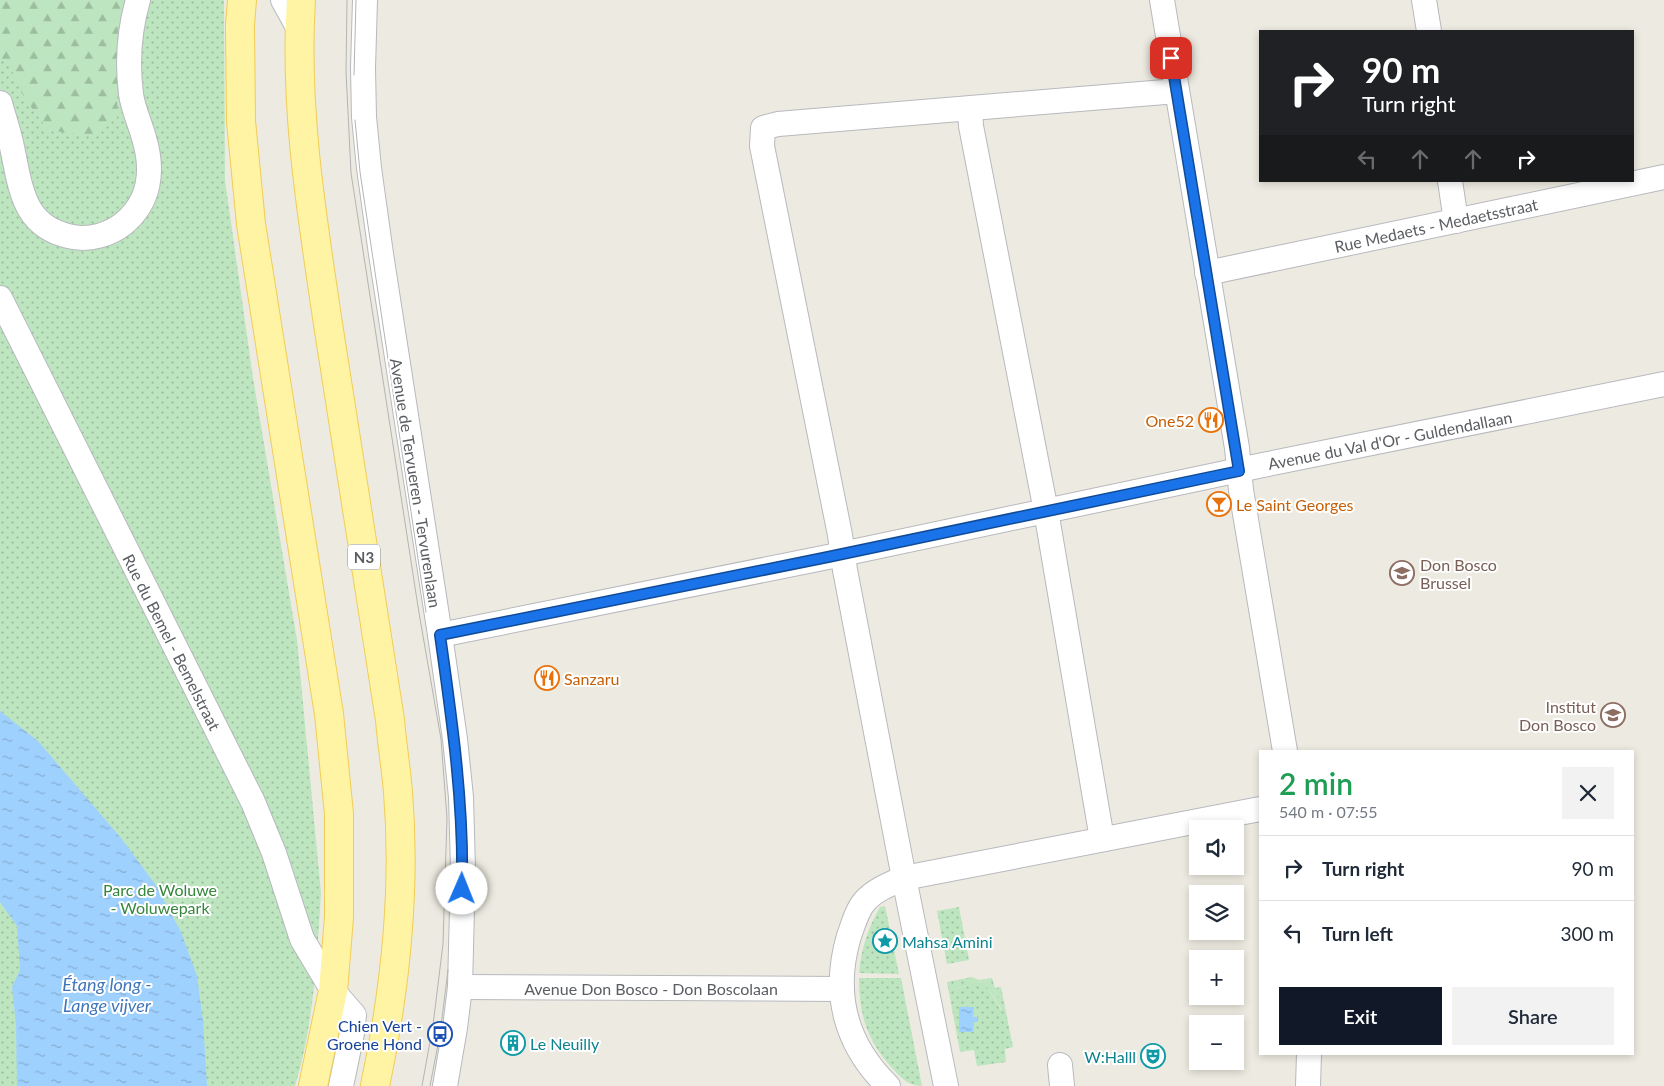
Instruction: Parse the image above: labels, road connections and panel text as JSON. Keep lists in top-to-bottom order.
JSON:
{
  "streets": {
    "main road": ["N3"],
    "street": [
      "Rue Medaets - Medaetsstraat",
      "Avenue du Val d'Or - Guldendallaan",
      "Avenue de Tervueren - Tervurenlaan",
      "Rue du Bemel - Bemelstraat",
      "Avenue Don Bosco - Don Boscolaan"
    ]
  },
  "crossings": [
    ["Avenue du Val d'Or - Guldendallaan", "Avenue de Tervueren - Tervurenlaan"],
    ["Avenue de Tervueren - Tervurenlaan", "Avenue Don Bosco - Don Boscolaan"]
  ],
  "water": ["Étang long - Lange vijver"],
  "parks": ["Parc de Woluwe - Woluwepark"],
  "places": {
    "restaurant": ["One52", "Sanzaru"],
    "bar": ["Le Saint Georges"],
    "school or university": ["Don Bosco Brussel", "Institut Don Bosco"],
    "place": ["Mahsa Amini"],
    "bus stop": ["Chien Vert - Groene Hond"],
    "building": ["Le Neuilly"],
    "theatre": ["W:Halll"]
  },
  "page": {
    "turn": ["90 m", "Turn right"],
    "heading": ["2 min", "540 m · 07:55"],
    "map_buttons": ["+", "−"],
    "list": [
      {
        "name": "Turn right",
        "value": "90 m"
      },
      {
        "name": "Turn left",
        "value": "300 m"
      }
    ],
    "buttons": ["Exit", "Share"]
  }
}
